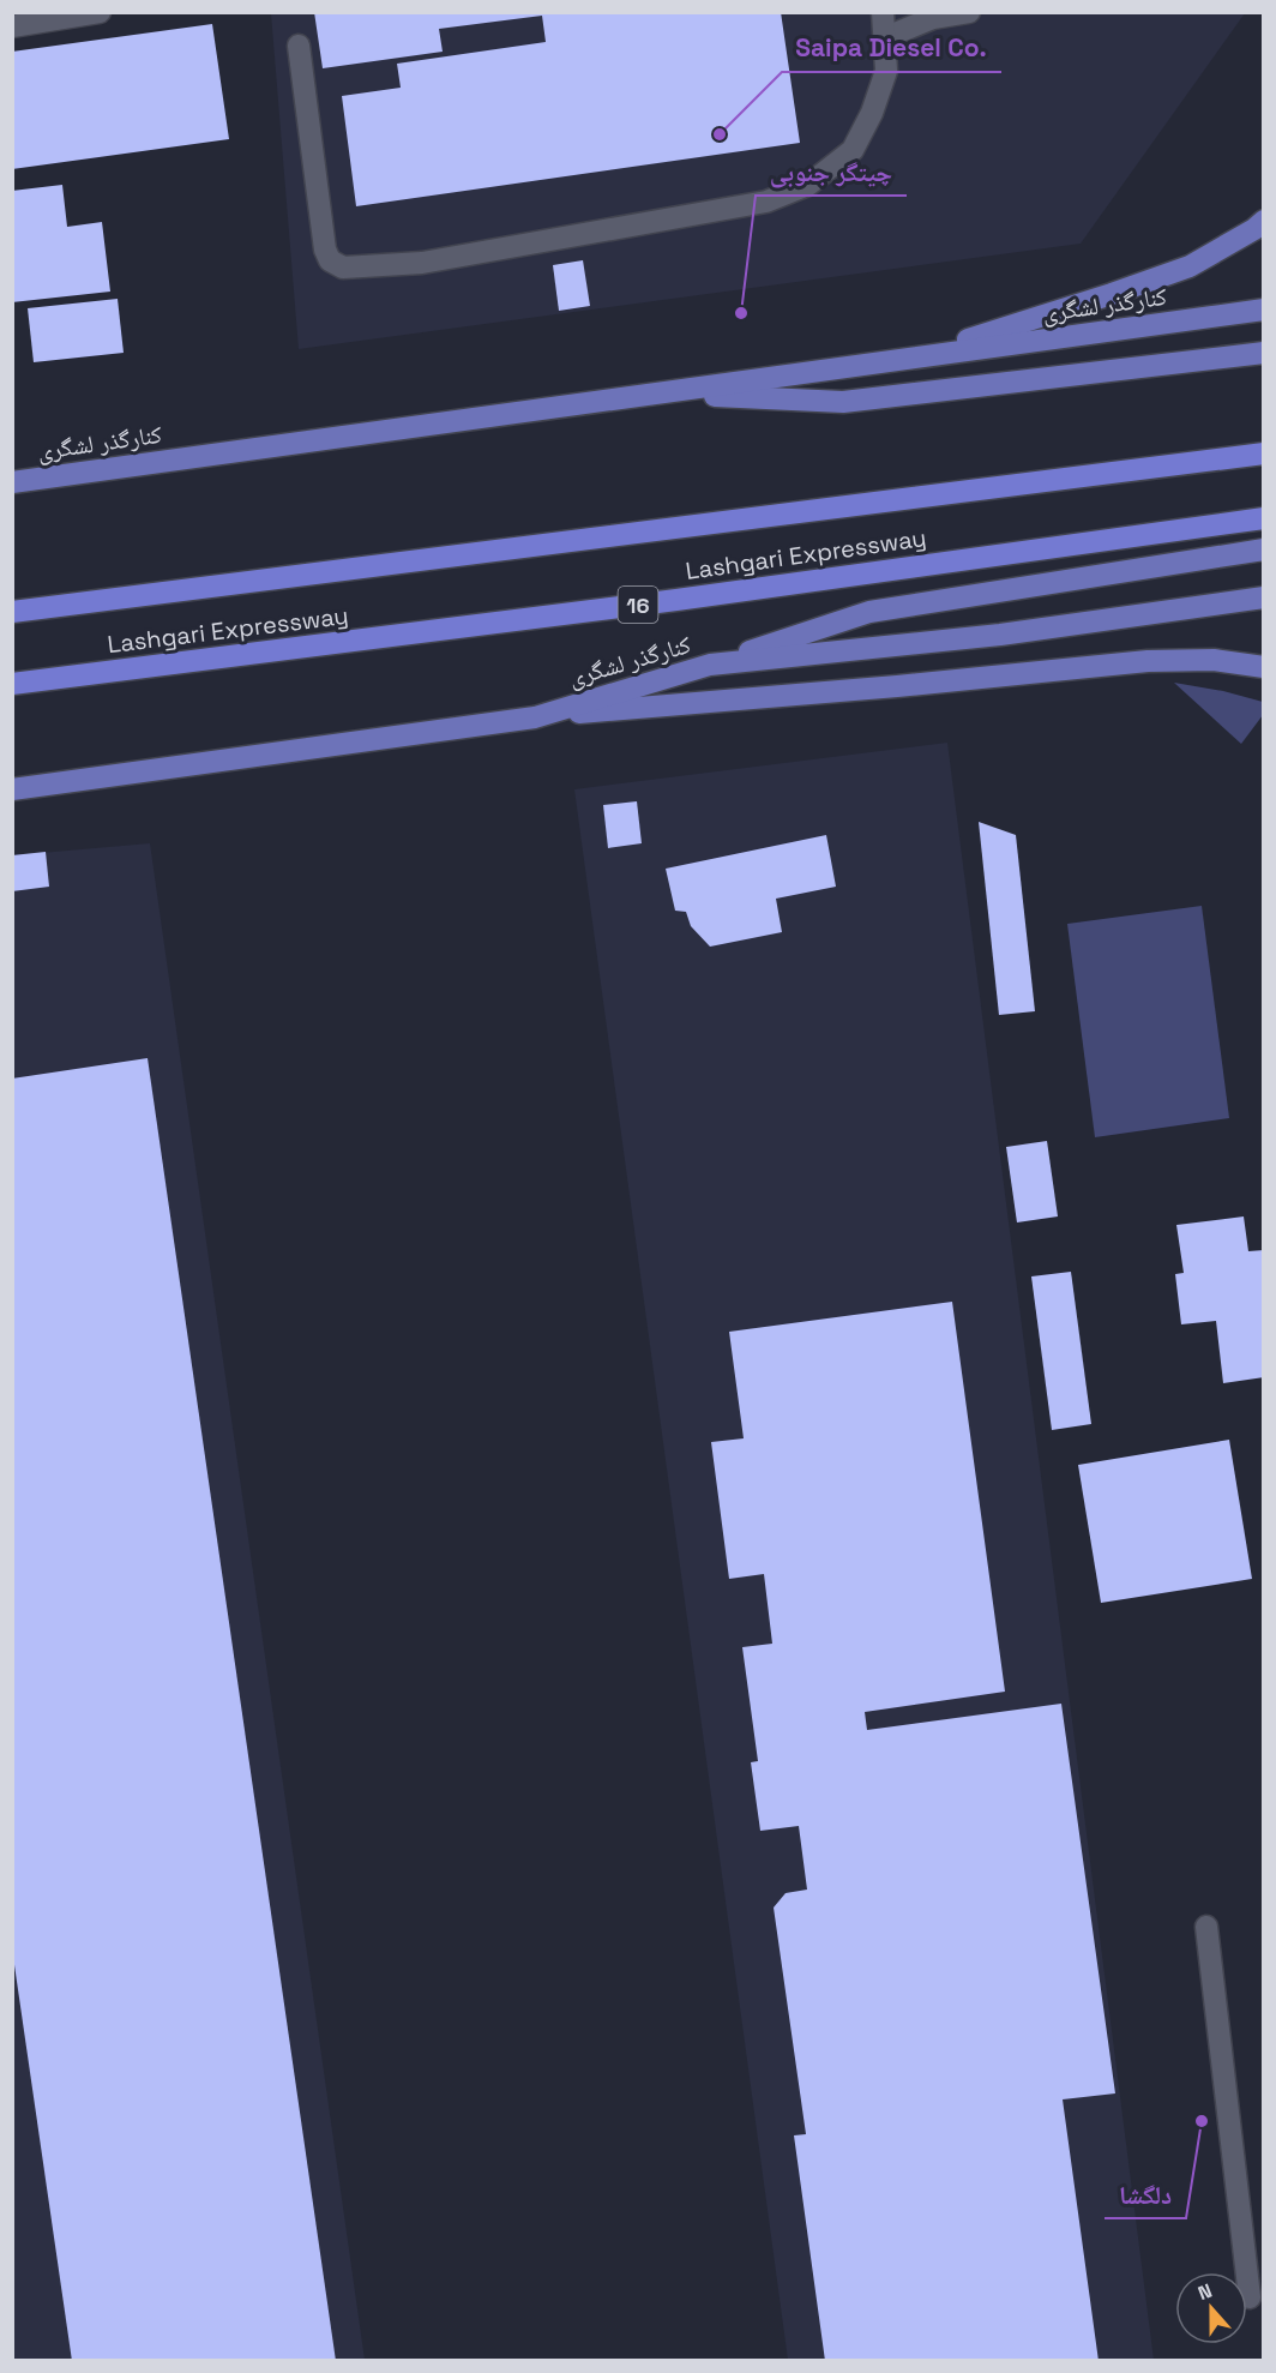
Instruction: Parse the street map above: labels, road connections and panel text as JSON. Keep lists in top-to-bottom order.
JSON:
{
  "streets": {
    "highway": ["Lashgari Expressway", "16"],
    "main road": ["کنارگذر لشگری"]
  },
  "places": ["Saipa Diesel Co.", "چیتگر جنوبی", "دلگشا"],
  "north": "top"
}
